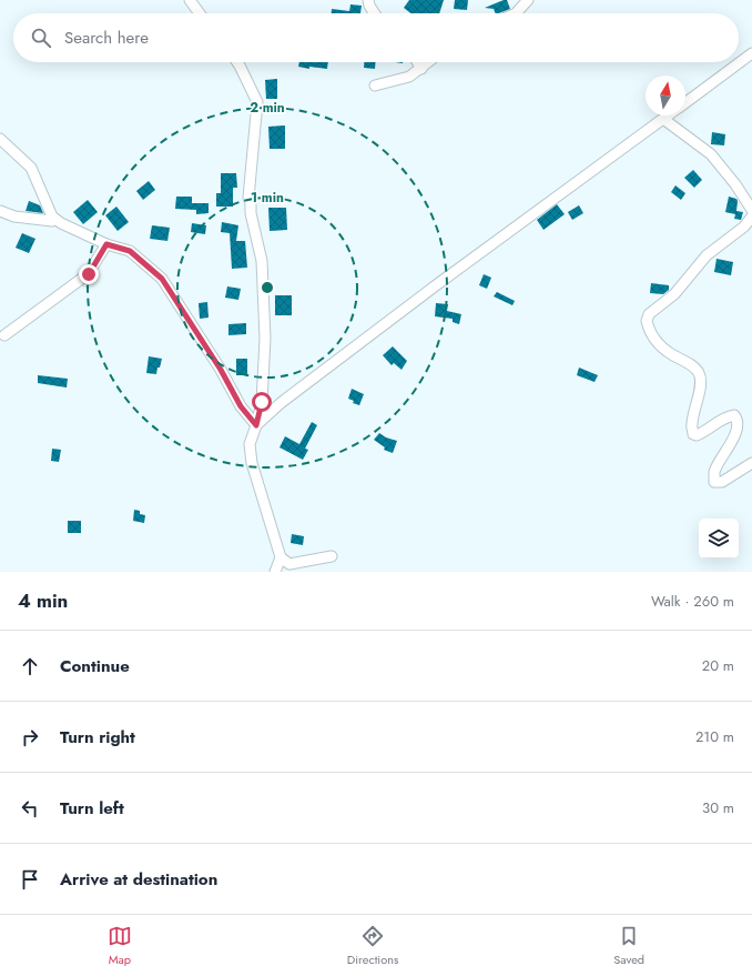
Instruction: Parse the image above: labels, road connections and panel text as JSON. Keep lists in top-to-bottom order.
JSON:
{
  "north": "top",
  "page": {
    "search": "Search here",
    "heading": ["4 min", "Walk · 260 m"],
    "list": [
      ["Continue", "20 m"],
      ["Turn right", "210 m"],
      ["Turn left", "30 m"],
      "Arrive at destination"
    ],
    "nav": ["Map", "Directions", "Saved"]
  },
  "rings": ["2 min", "1 min"]
}
